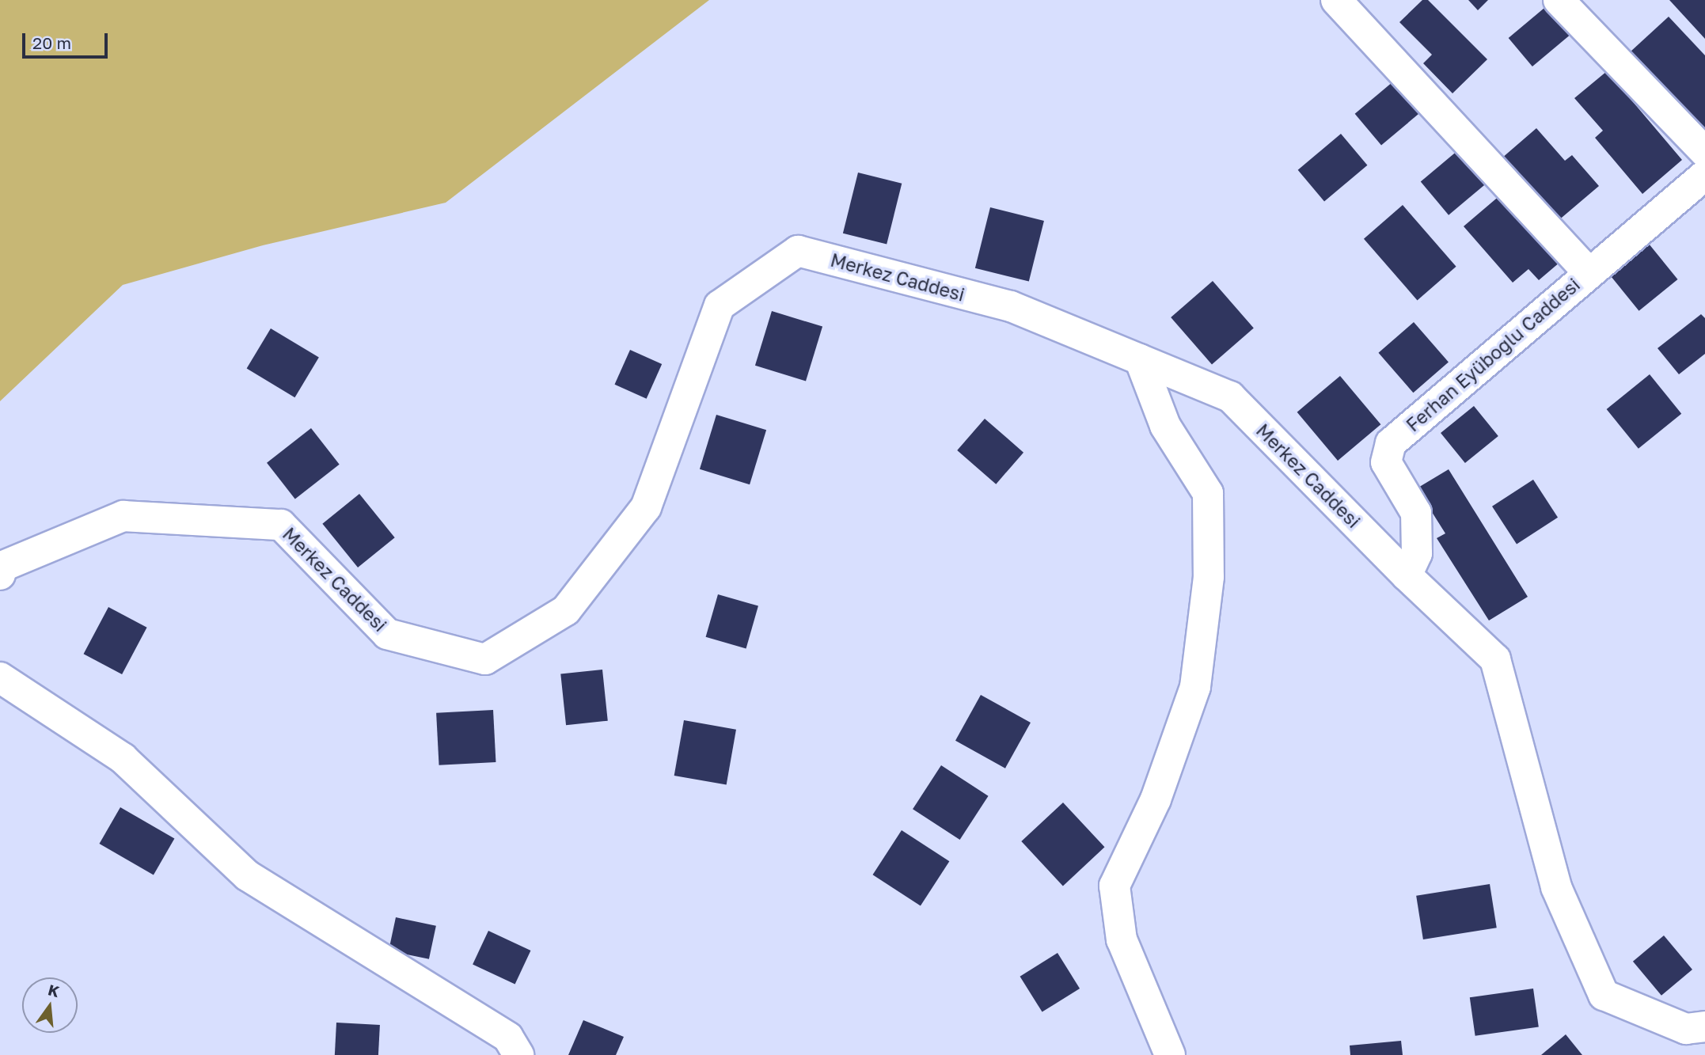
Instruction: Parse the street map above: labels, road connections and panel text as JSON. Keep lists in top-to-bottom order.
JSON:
{
  "streets": {
    "street": ["Merkez Caddesi", "Ferhan Eyüboğlu Caddesi"]
  },
  "crossings": [
    ["Merkez Caddesi", "Ferhan Eyüboğlu Caddesi"]
  ],
  "scale_bar": "20 m",
  "north": "top"
}
